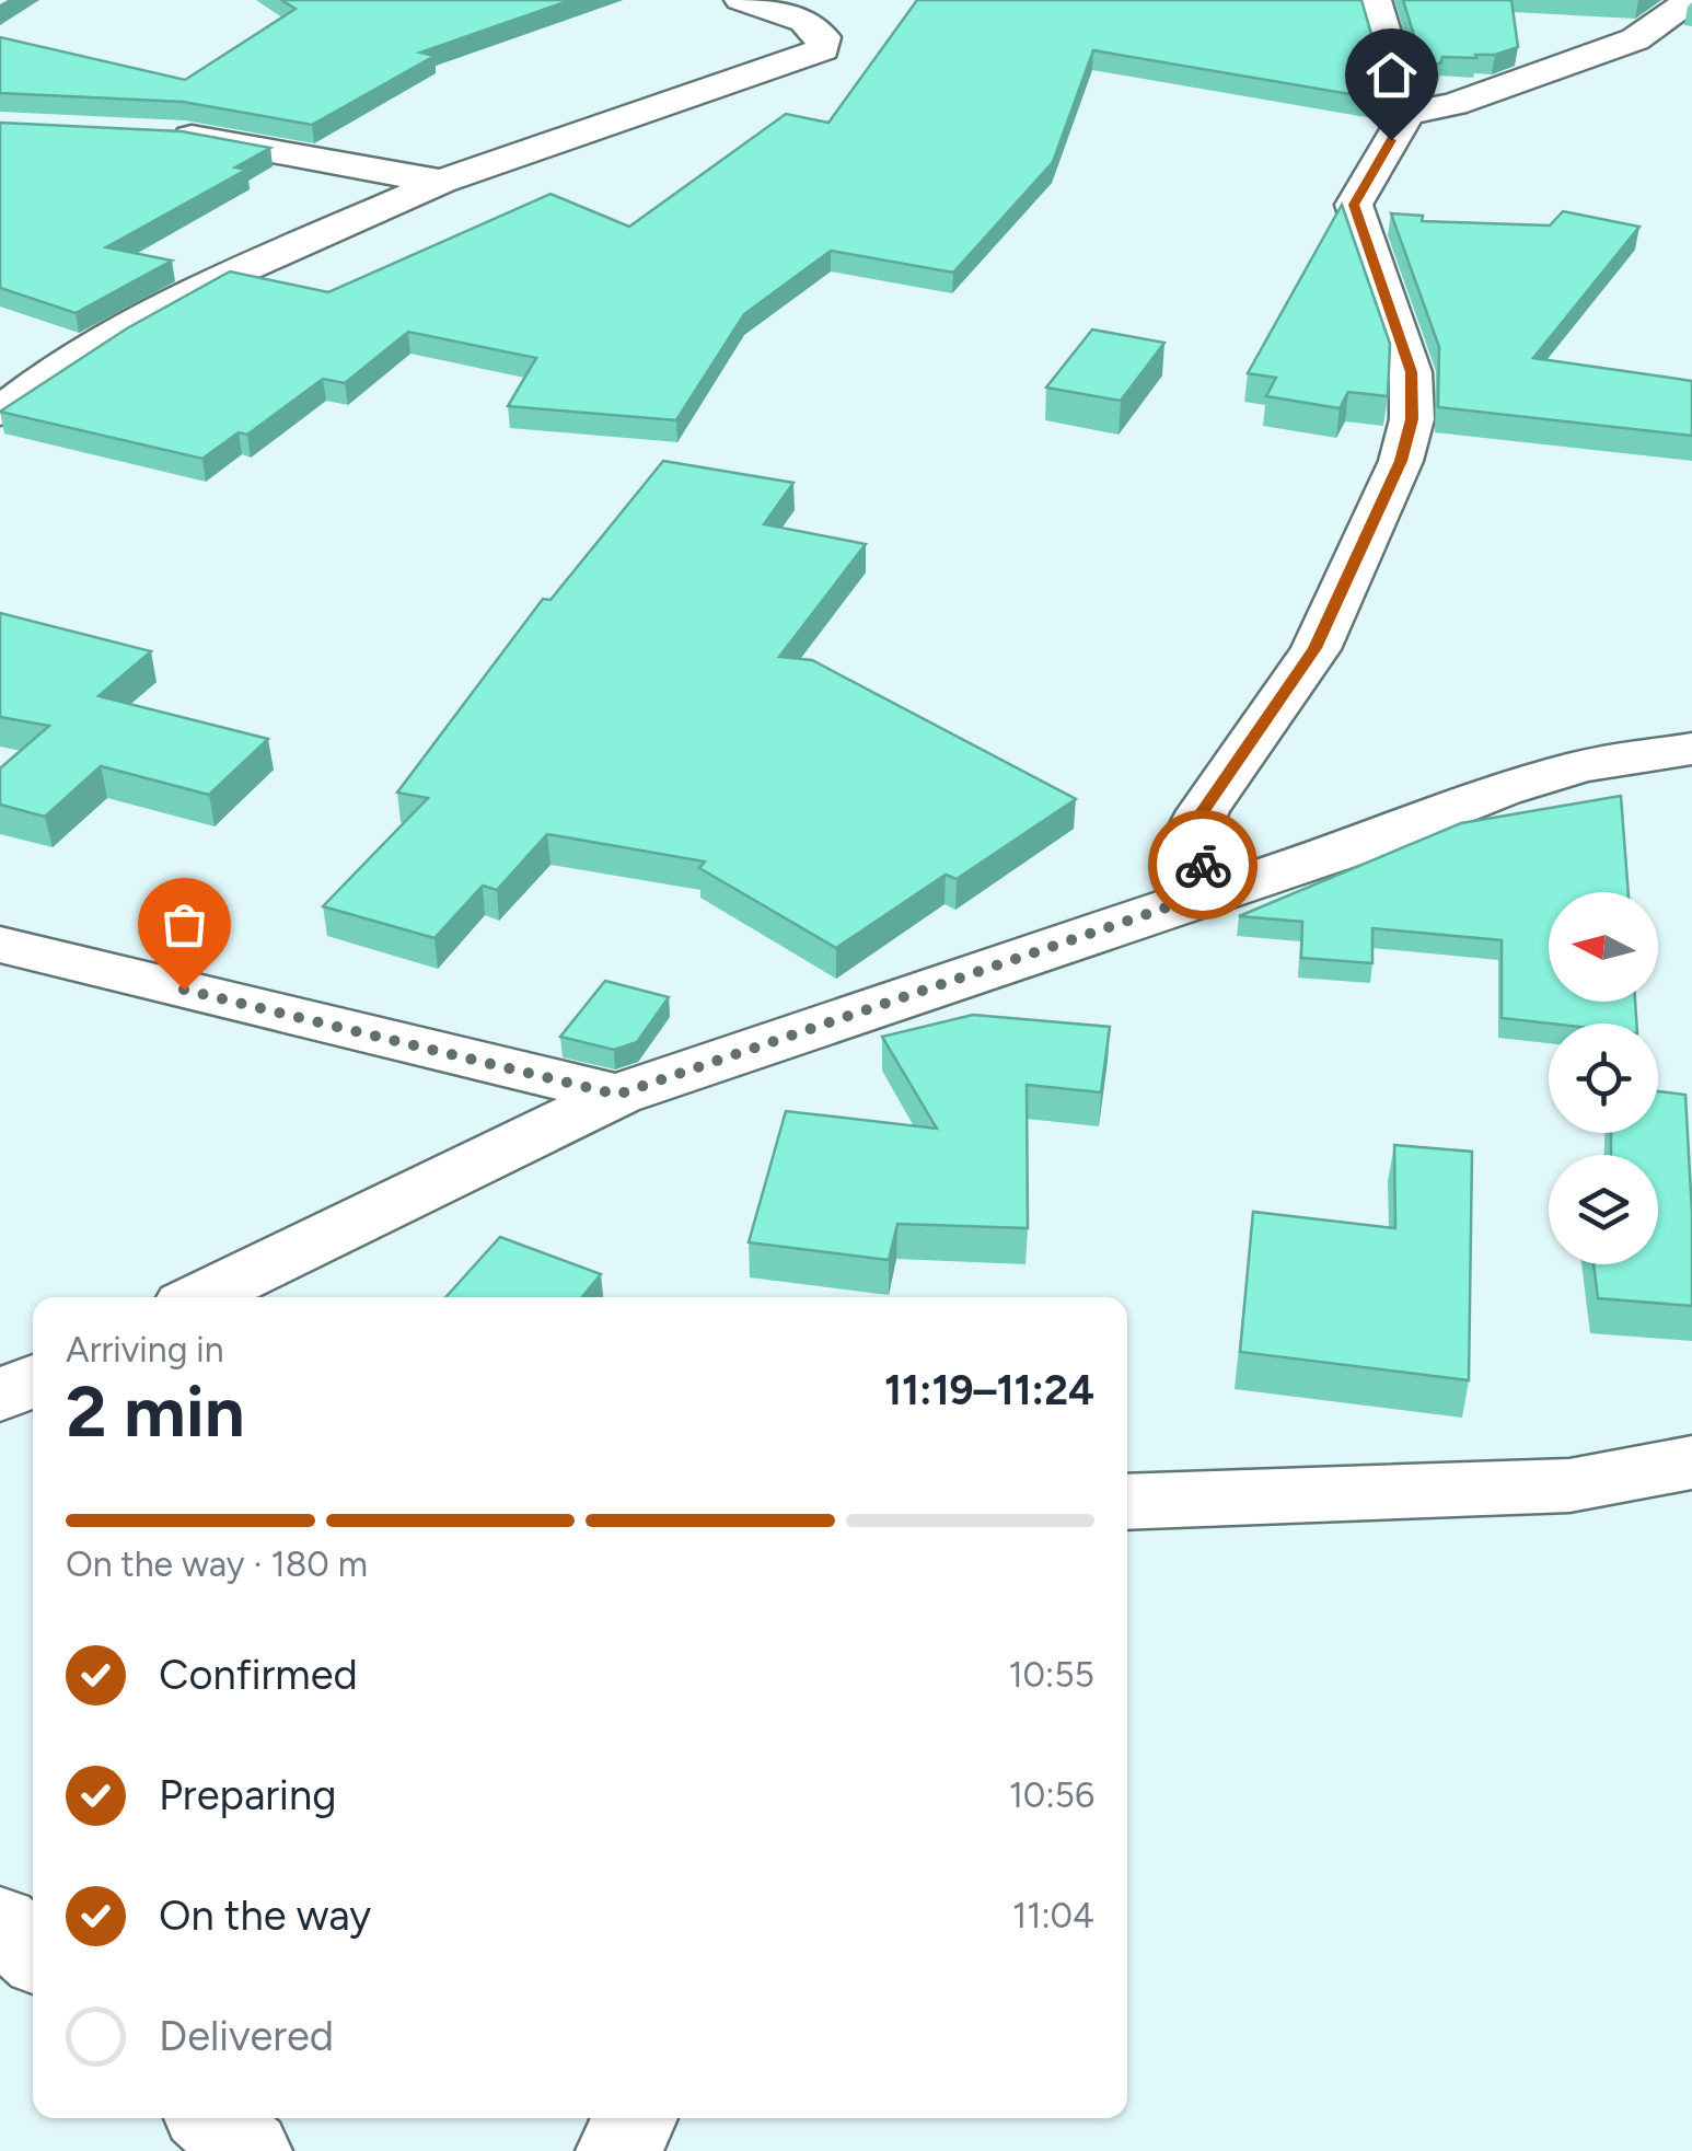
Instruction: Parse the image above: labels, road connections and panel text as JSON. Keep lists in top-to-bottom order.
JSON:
{
  "north": "left",
  "page": {
    "heading": ["2 min", "Arriving in", "11:19–11:24"],
    "bar": "On the way · 180 m",
    "list": [
      ["Confirmed", "10:55"],
      ["Preparing", "10:56"],
      ["On the way", "11:04"],
      "Delivered"
    ]
  }
}
